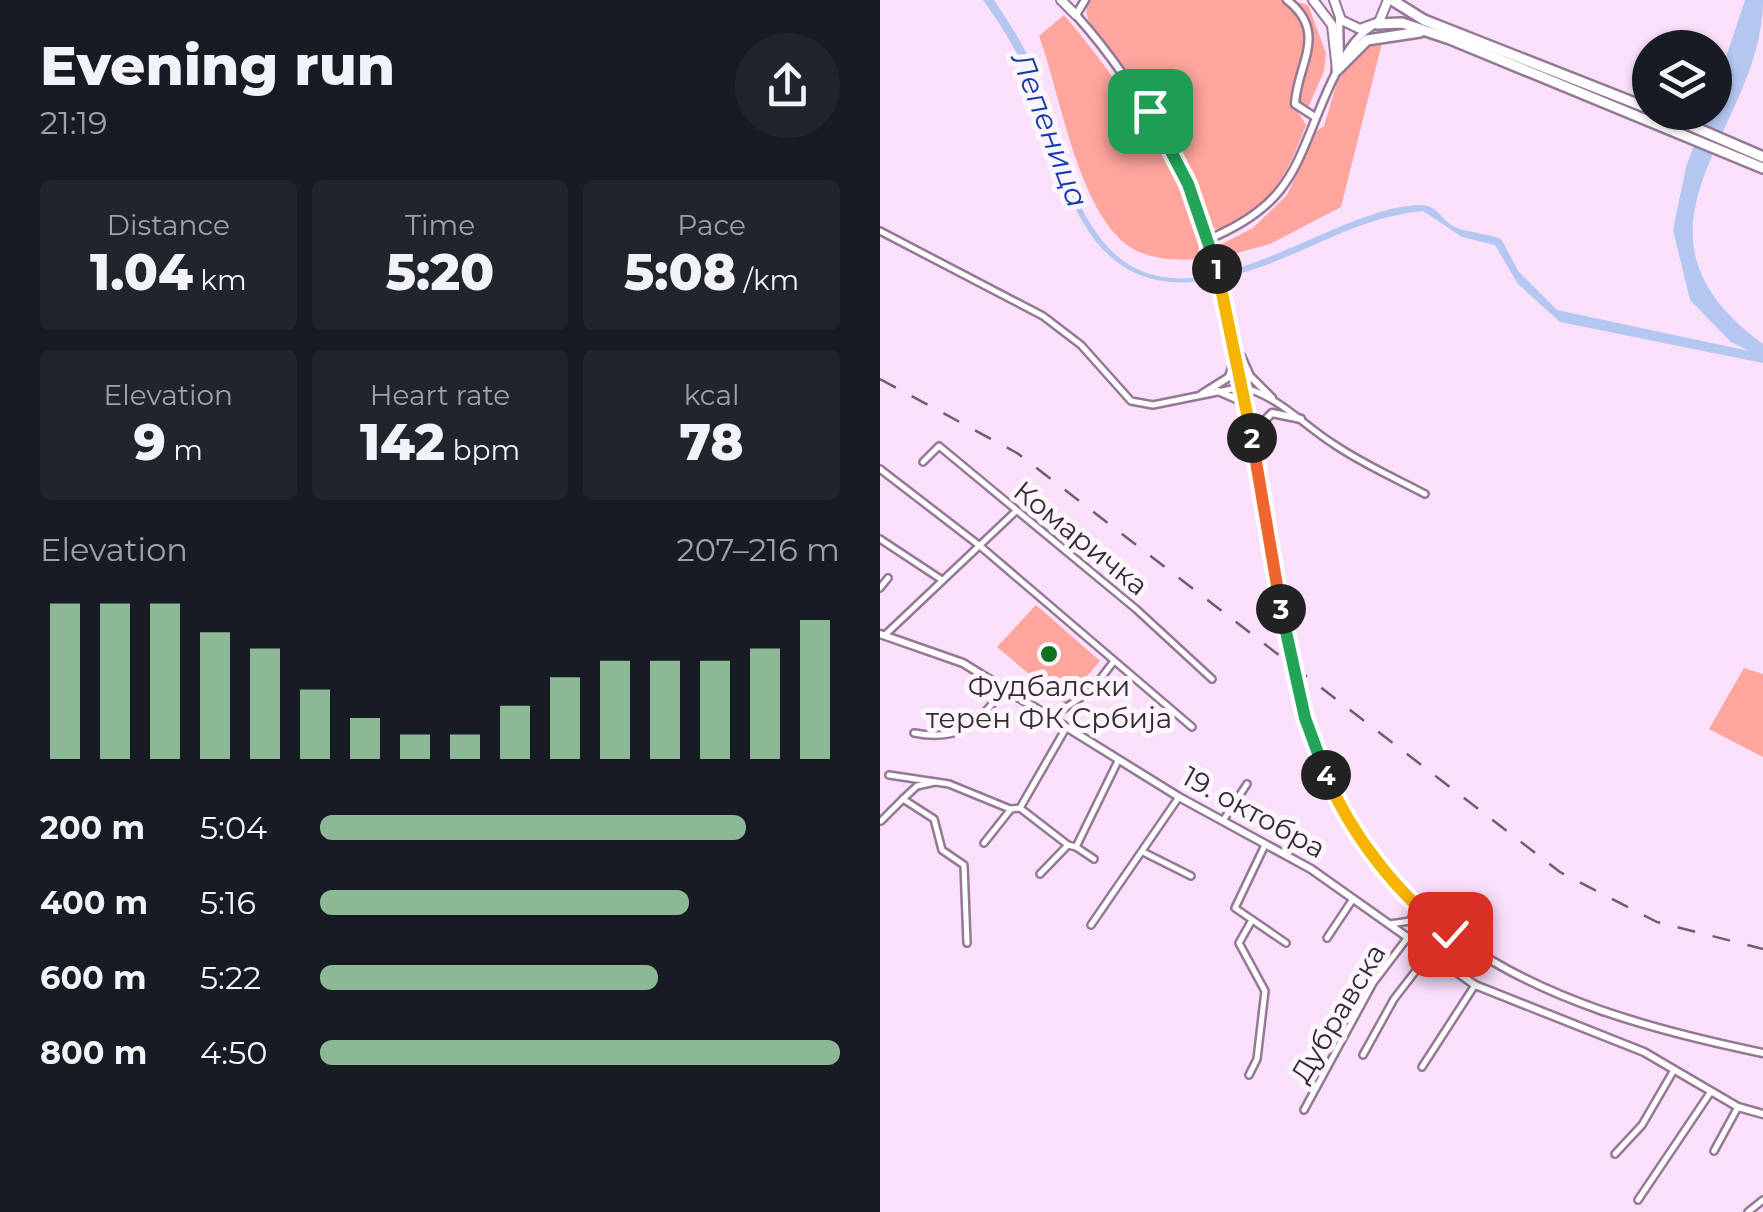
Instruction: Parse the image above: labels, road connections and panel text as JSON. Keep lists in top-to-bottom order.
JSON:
{
  "streets": {
    "street": ["Комаричка", "19. октобра", "Дубравска"]
  },
  "crossings": [
    ["19. октобра", "Дубравска"]
  ],
  "water": ["Лепеница"],
  "places": ["Фудбалски терен ФК Србија"],
  "page": {
    "heading": ["Evening run", "21:19"],
    "stats": [
      ["Distance", "1.04 km"],
      ["Time", "5:20"],
      ["Pace", "5:08 /km"],
      ["Elevation", "9 m"],
      ["Heart rate", "142 bpm"],
      ["kcal", "78"]
    ],
    "pins": [
      "1",
      "2",
      "3",
      "4"
    ],
    "chart": ["Elevation", "207–216 m"],
    "list": [
      {
        "name": "200 m",
        "note": "5:04"
      },
      {
        "name": "400 m",
        "note": "5:16"
      },
      {
        "name": "600 m",
        "note": "5:22"
      },
      {
        "name": "800 m",
        "note": "4:50"
      }
    ]
  }
}
